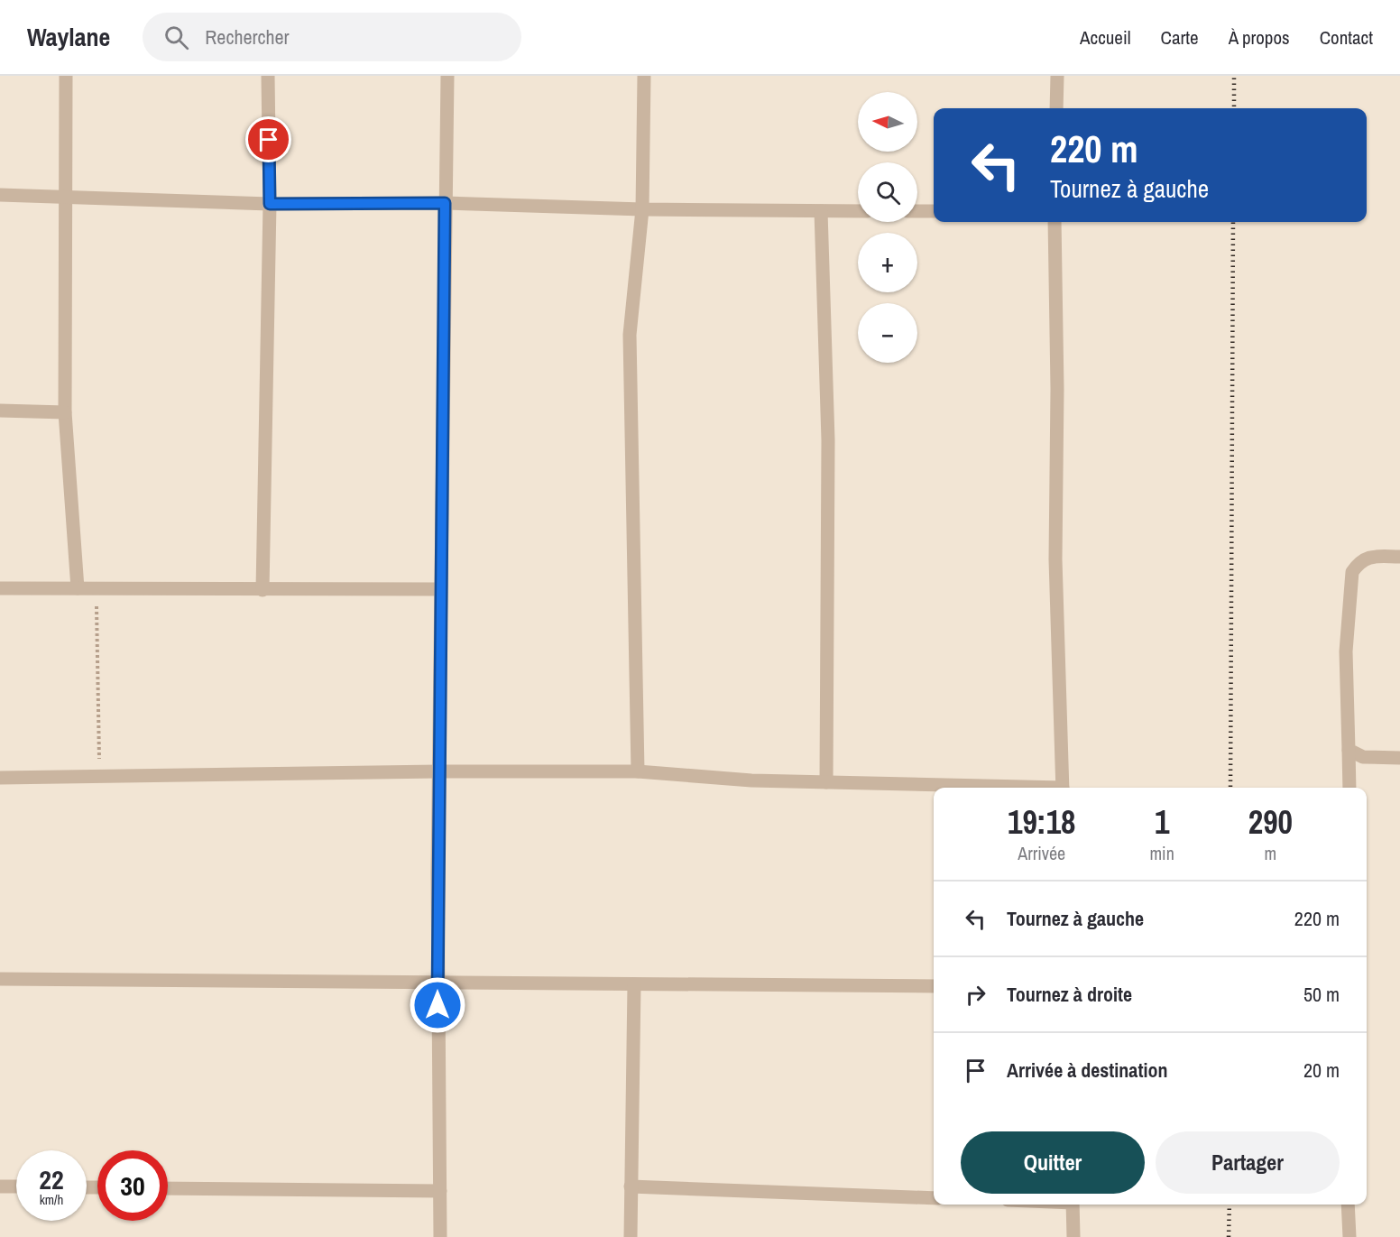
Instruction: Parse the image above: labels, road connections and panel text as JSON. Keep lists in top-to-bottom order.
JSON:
{
  "north": "left",
  "page": {
    "header": "Waylane",
    "search": "Rechercher",
    "nav": [
      "Accueil",
      "Carte",
      "À propos",
      "Contact"
    ],
    "map_buttons": ["+", "−"],
    "turn": ["220 m", "Tournez à gauche"],
    "eta": [
      "19:18",
      "Arrivée",
      "1",
      "min",
      "290",
      "m"
    ],
    "list": [
      {
        "name": "Tournez à gauche",
        "value": "220 m"
      },
      {
        "name": "Tournez à droite",
        "value": "50 m"
      },
      {
        "name": "Arrivée à destination",
        "value": "20 m"
      }
    ],
    "buttons": ["Quitter", "Partager"],
    "speed": "22 km/h",
    "limit": "30"
  }
}
